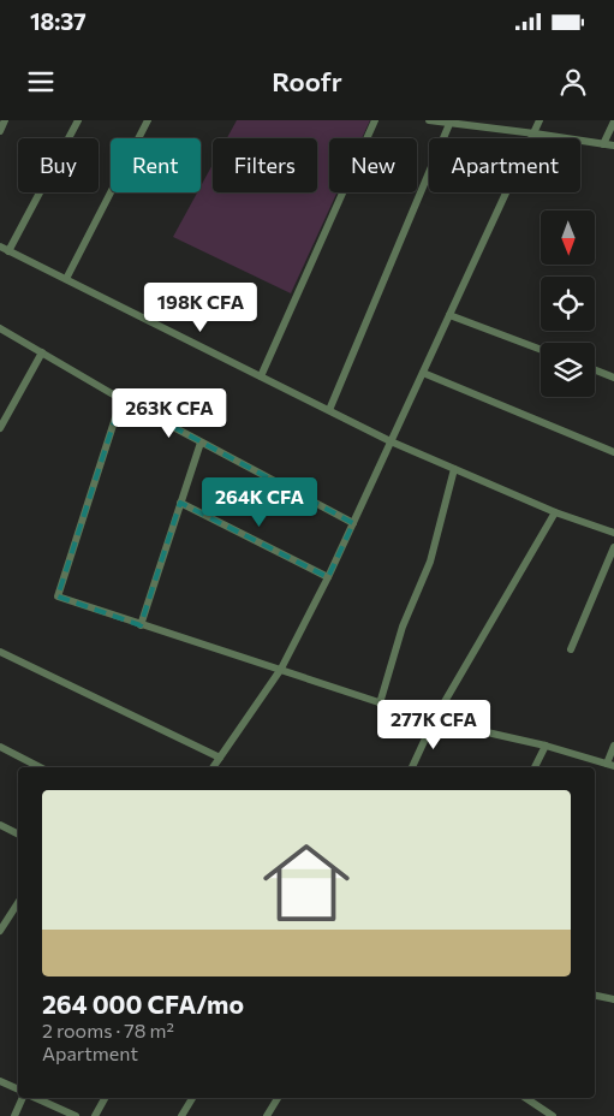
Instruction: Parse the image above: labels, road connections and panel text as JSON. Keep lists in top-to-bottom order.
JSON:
{
  "north": "bottom",
  "page": {
    "status": "18:37",
    "header": "Roofr",
    "chip": [
      "Buy",
      "Rent",
      "Filters",
      "New",
      "Apartment"
    ],
    "price": [
      "198K CFA",
      "263K CFA",
      "264K CFA",
      "277K CFA"
    ],
    "list": [
      {
        "name": "264 000 CFA/mo",
        "note": "2 rooms · 78 m² · Apartment"
      }
    ]
  }
}
